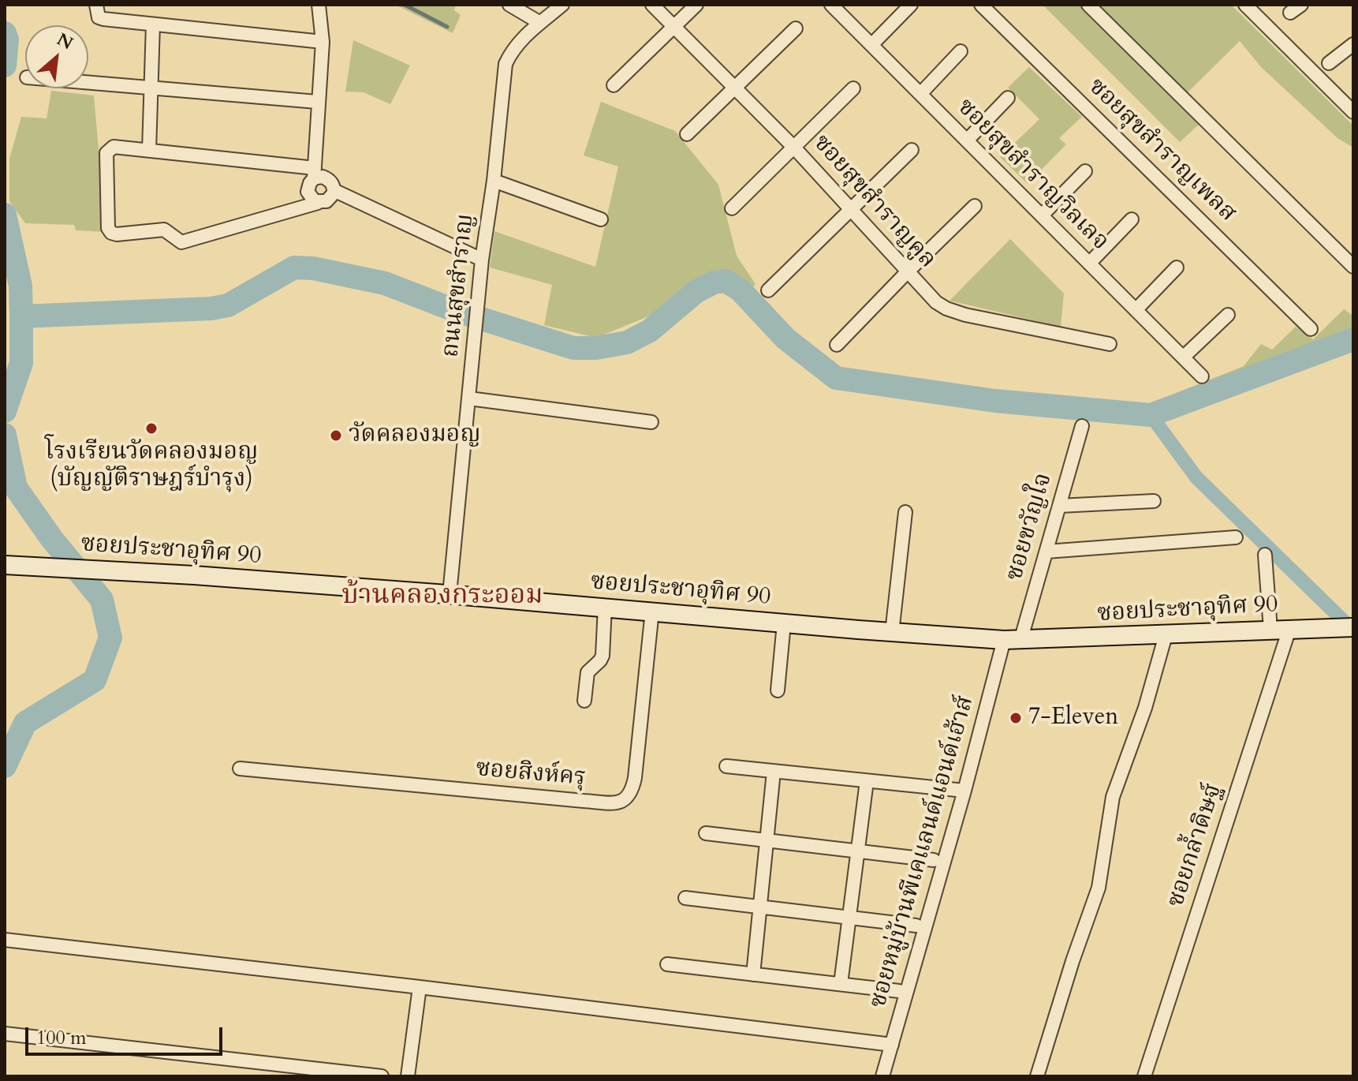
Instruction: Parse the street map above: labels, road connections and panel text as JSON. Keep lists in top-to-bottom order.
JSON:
{
  "streets": {
    "street": [
      "ซอยสุขสำราญเพลส",
      "ซอยสุขสำราญวิลเลจ",
      "ซอยสุขสำราญคูล",
      "ถนนสุขสำราญ",
      "ซอยขวัญใจ",
      "ซอยประชาอุทิศ 90",
      "ซอยสิงห์ครุ",
      "ซอยกล้ำดิษฐ์",
      "ซอยหมู่บ้านพีเคแลนด์แอนด์เฮ้าส์"
    ]
  },
  "crossings": [
    ["ถนนสุขสำราญ", "ซอยประชาอุทิศ 90"],
    ["ซอยขวัญใจ", "ซอยประชาอุทิศ 90"],
    ["ซอยขวัญใจ", "ซอยหมู่บ้านพีเคแลนด์แอนด์เฮ้าส์"],
    ["ซอยประชาอุทิศ 90", "ซอยสิงห์ครุ"],
    ["ซอยประชาอุทิศ 90", "ซอยกล้ำดิษฐ์"],
    ["ซอยประชาอุทิศ 90", "ซอยหมู่บ้านพีเคแลนด์แอนด์เฮ้าส์"]
  ],
  "districts": ["บ้านคลองกระออม"],
  "places": ["โรงเรียนวัดคลองมอญ (บัญญัติราษฎร์บำรุง)", "วัดคลองมอญ", "7-Eleven"],
  "scale_bar": "100 m",
  "north": "top right"
}
